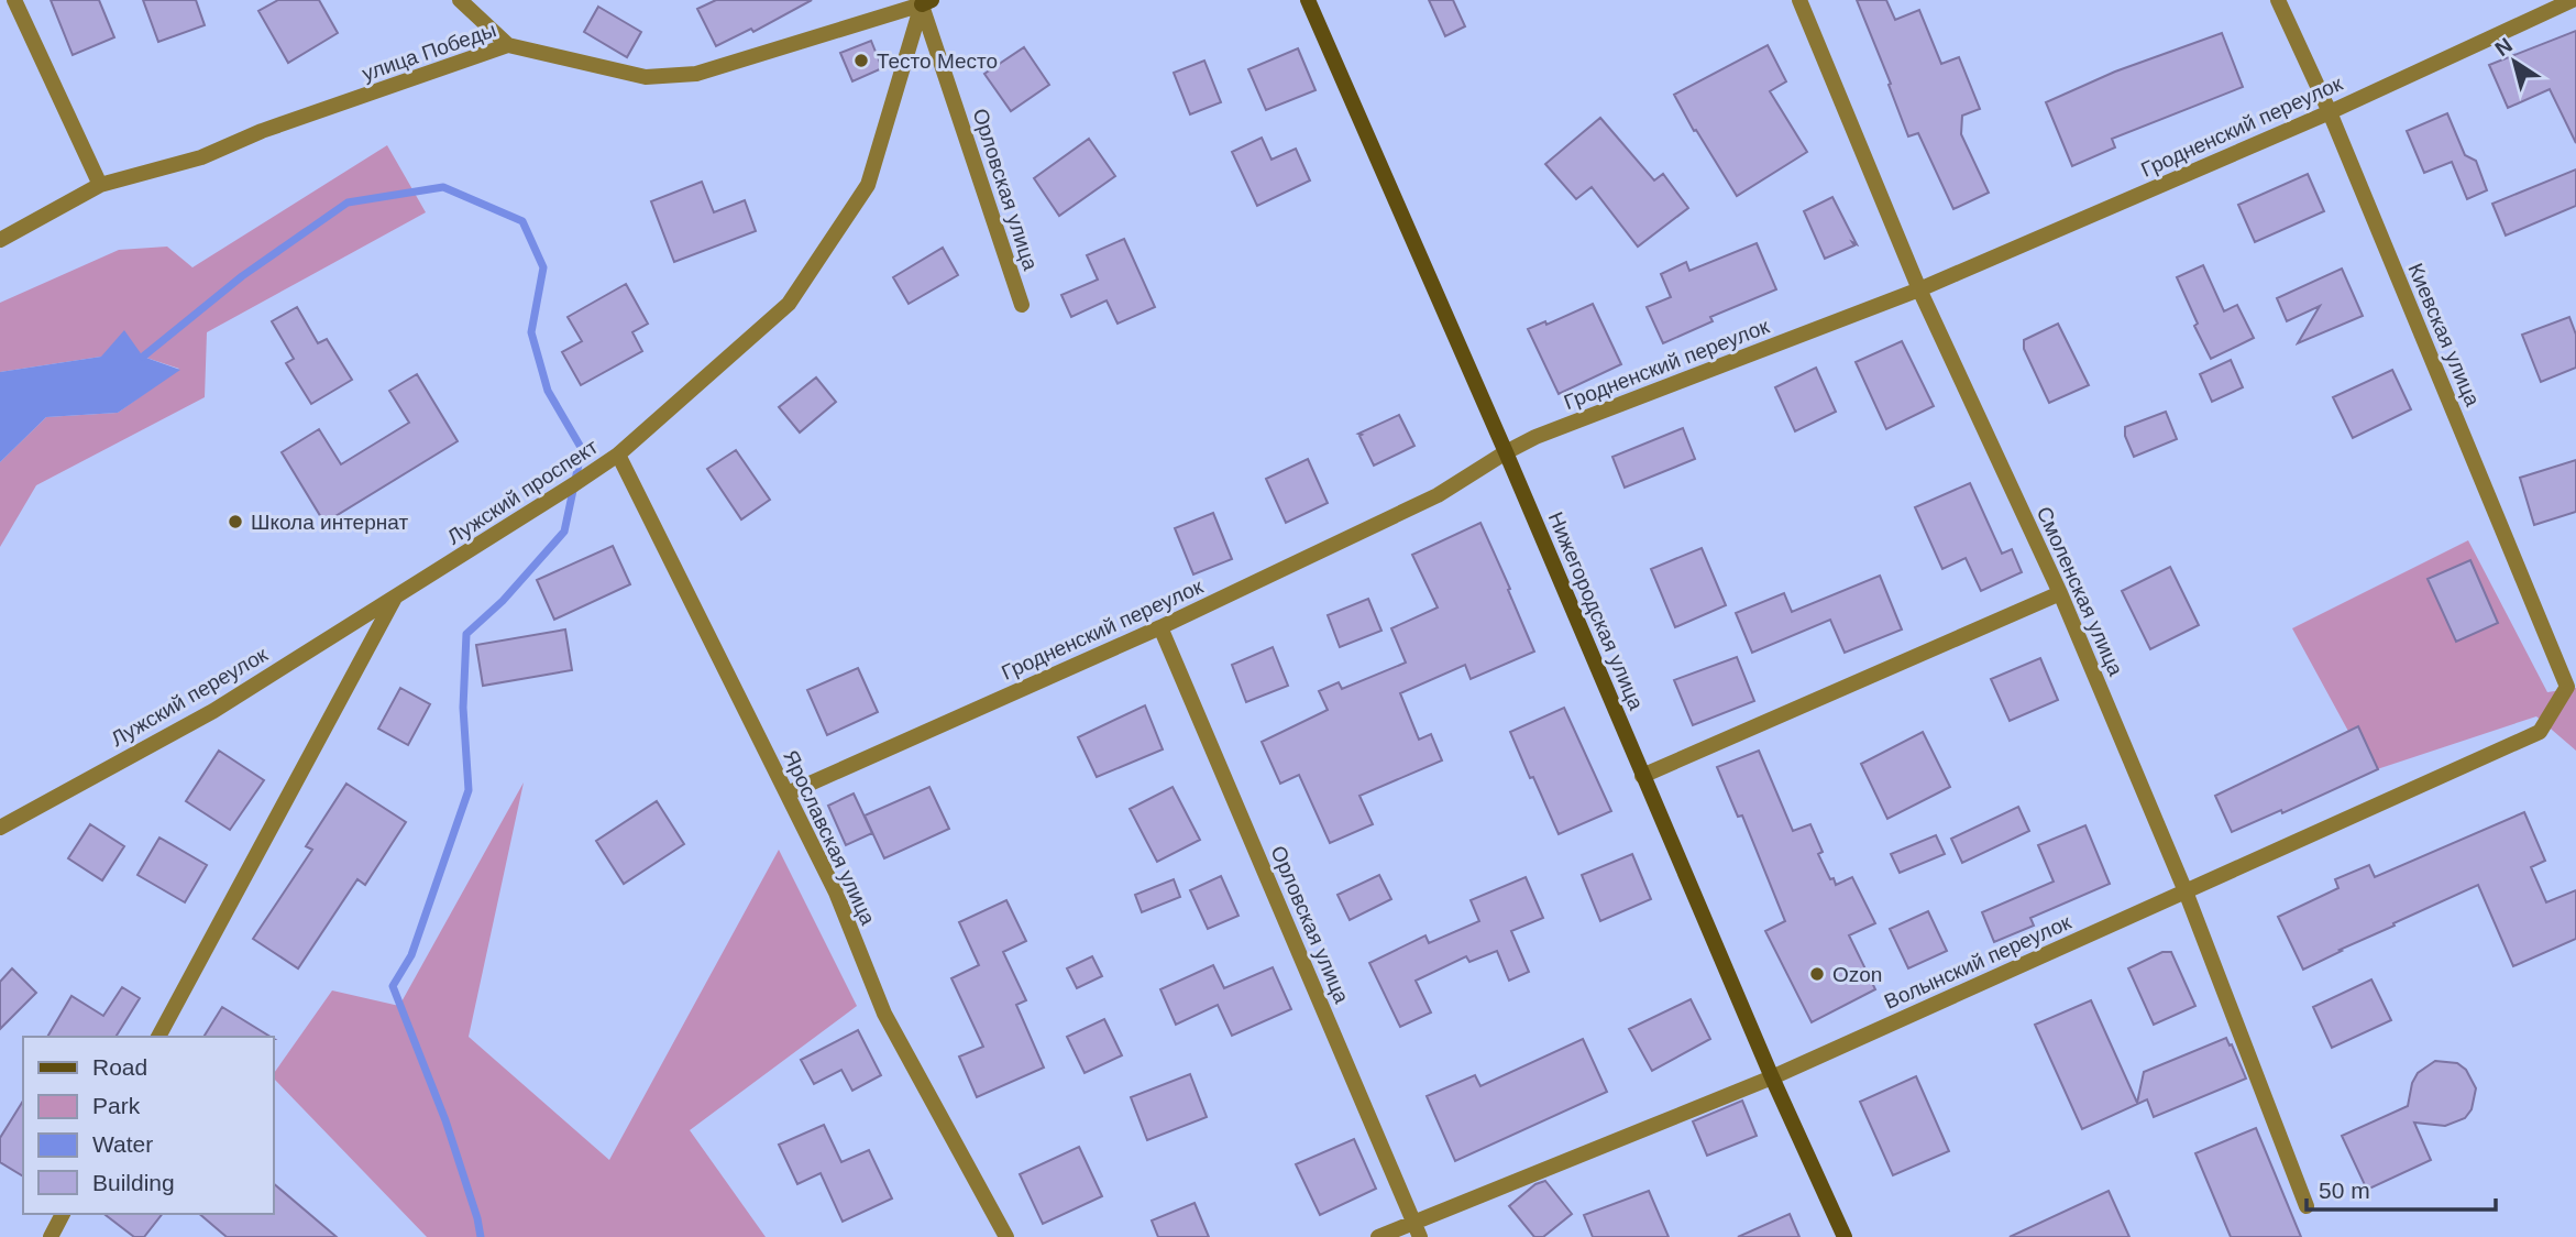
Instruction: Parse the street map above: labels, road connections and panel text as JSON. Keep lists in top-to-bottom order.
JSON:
{
  "streets": {
    "street": [
      "улица Победы",
      "Гродненский переулок",
      "Орловская улица",
      "Киевская улица",
      "Лужский проспект",
      "Смоленская улица",
      "Нижегородская улица",
      "Лужский переулок",
      "Ярославская улица",
      "Волынский переулок"
    ]
  },
  "crossings": [
    ["улица Победы", "Орловская улица"],
    ["улица Победы", "Лужский проспект"],
    ["Гродненский переулок", "Орловская улица"],
    ["Гродненский переулок", "Киевская улица"],
    ["Гродненский переулок", "Смоленская улица"],
    ["Гродненский переулок", "Нижегородская улица"],
    ["Гродненский переулок", "Ярославская улица"],
    ["Орловская улица", "Лужский проспект"],
    ["Орловская улица", "Волынский переулок"],
    ["Киевская улица", "Волынский переулок"],
    ["Лужский проспект", "Лужский переулок"],
    ["Лужский проспект", "Ярославская улица"],
    ["Смоленская улица", "Волынский переулок"],
    ["Нижегородская улица", "Волынский переулок"]
  ],
  "places": ["Тесто Место", "Школа интернат", "Ozon"],
  "legend": [
    "Road",
    "Park",
    "Water",
    "Building"
  ],
  "scale_bar": "50 m",
  "north": "top left"
}
